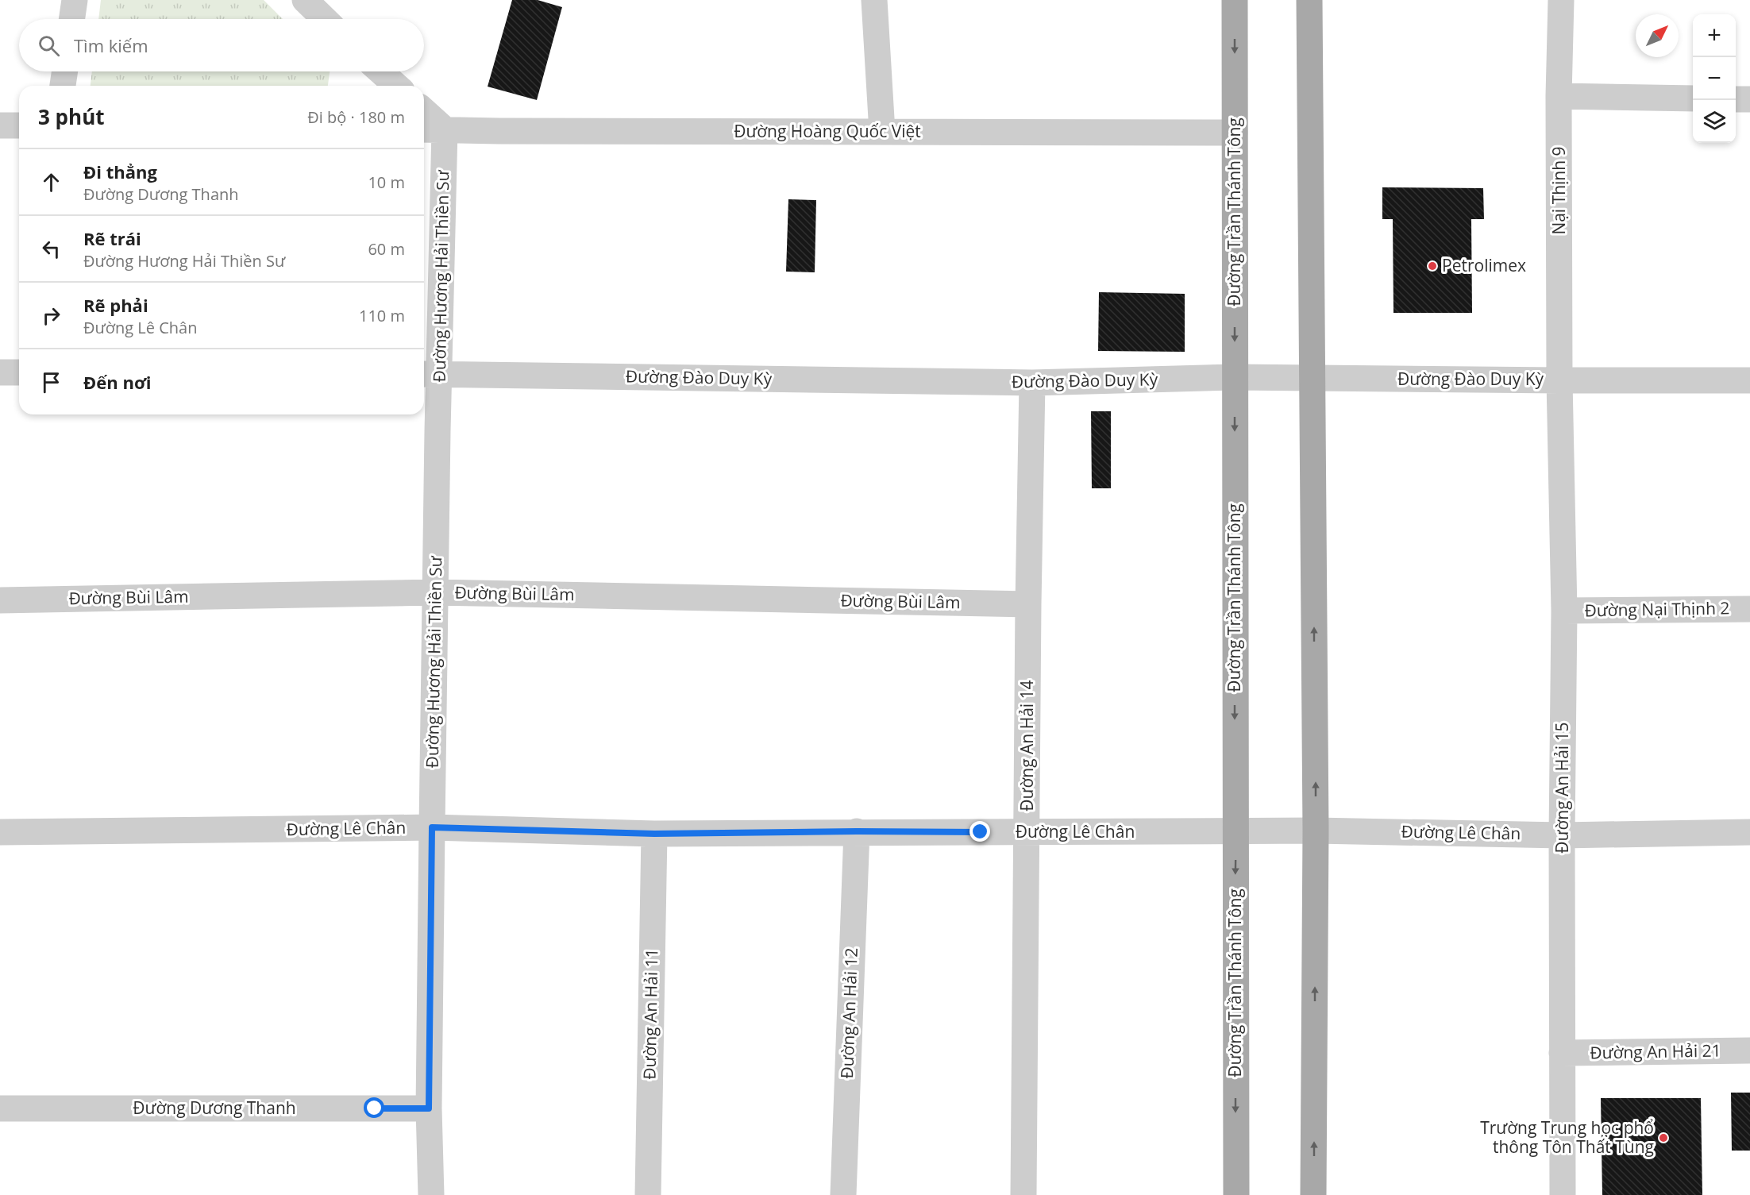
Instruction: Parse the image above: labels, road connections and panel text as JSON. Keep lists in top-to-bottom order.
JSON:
{
  "streets": {
    "main road": ["Đường Trần Thánh Tông"],
    "street": [
      "Đường Hoàng Quốc Việt",
      "Nại Thịnh 9",
      "Đường Hương Hải Thiền Sư",
      "Đường Đào Duy Kỳ",
      "Đường Bùi Lâm",
      "Đường Nại Thịnh 2",
      "Đường An Hải 14",
      "Đường An Hải 15",
      "Đường Lê Chân",
      "Đường An Hải 12",
      "Đường An Hải 11",
      "Đường An Hải 21",
      "Đường Dương Thanh"
    ]
  },
  "crossings": [
    ["Đường Hoàng Quốc Việt", "Đường Trần Thánh Tông"],
    ["Đường Hoàng Quốc Việt", "Đường Hương Hải Thiền Sư"],
    ["Nại Thịnh 9", "Đường Đào Duy Kỳ"],
    ["Nại Thịnh 9", "Đường An Hải 15"],
    ["Đường Trần Thánh Tông", "Đường Đào Duy Kỳ"],
    ["Đường Trần Thánh Tông", "Đường Lê Chân"],
    ["Đường Hương Hải Thiền Sư", "Đường Đào Duy Kỳ"],
    ["Đường Hương Hải Thiền Sư", "Đường Bùi Lâm"],
    ["Đường Hương Hải Thiền Sư", "Đường Lê Chân"],
    ["Đường Hương Hải Thiền Sư", "Đường Dương Thanh"],
    ["Đường Đào Duy Kỳ", "Đường An Hải 14"],
    ["Đường Đào Duy Kỳ", "Đường An Hải 15"],
    ["Đường Bùi Lâm", "Đường An Hải 14"],
    ["Đường Nại Thịnh 2", "Đường An Hải 15"],
    ["Đường An Hải 14", "Đường Lê Chân"],
    ["Đường An Hải 15", "Đường Lê Chân"],
    ["Đường An Hải 15", "Đường An Hải 21"],
    ["Đường Lê Chân", "Đường An Hải 12"],
    ["Đường Lê Chân", "Đường An Hải 11"]
  ],
  "places": ["Petrolimex", "Trường Trung học phổ thông Tôn Thất Tùng"],
  "north": "top right",
  "page": {
    "map_buttons": ["+", "−"],
    "search": "Tìm kiếm",
    "heading": ["3 phút", "Đi bộ · 180 m"],
    "list": [
      ["Đi thẳng", "Đường Dương Thanh", "10 m"],
      ["Rẽ trái", "Đường Hương Hải Thiền Sư", "60 m"],
      ["Rẽ phải", "Đường Lê Chân", "110 m"],
      "Đến nơi"
    ]
  }
}
